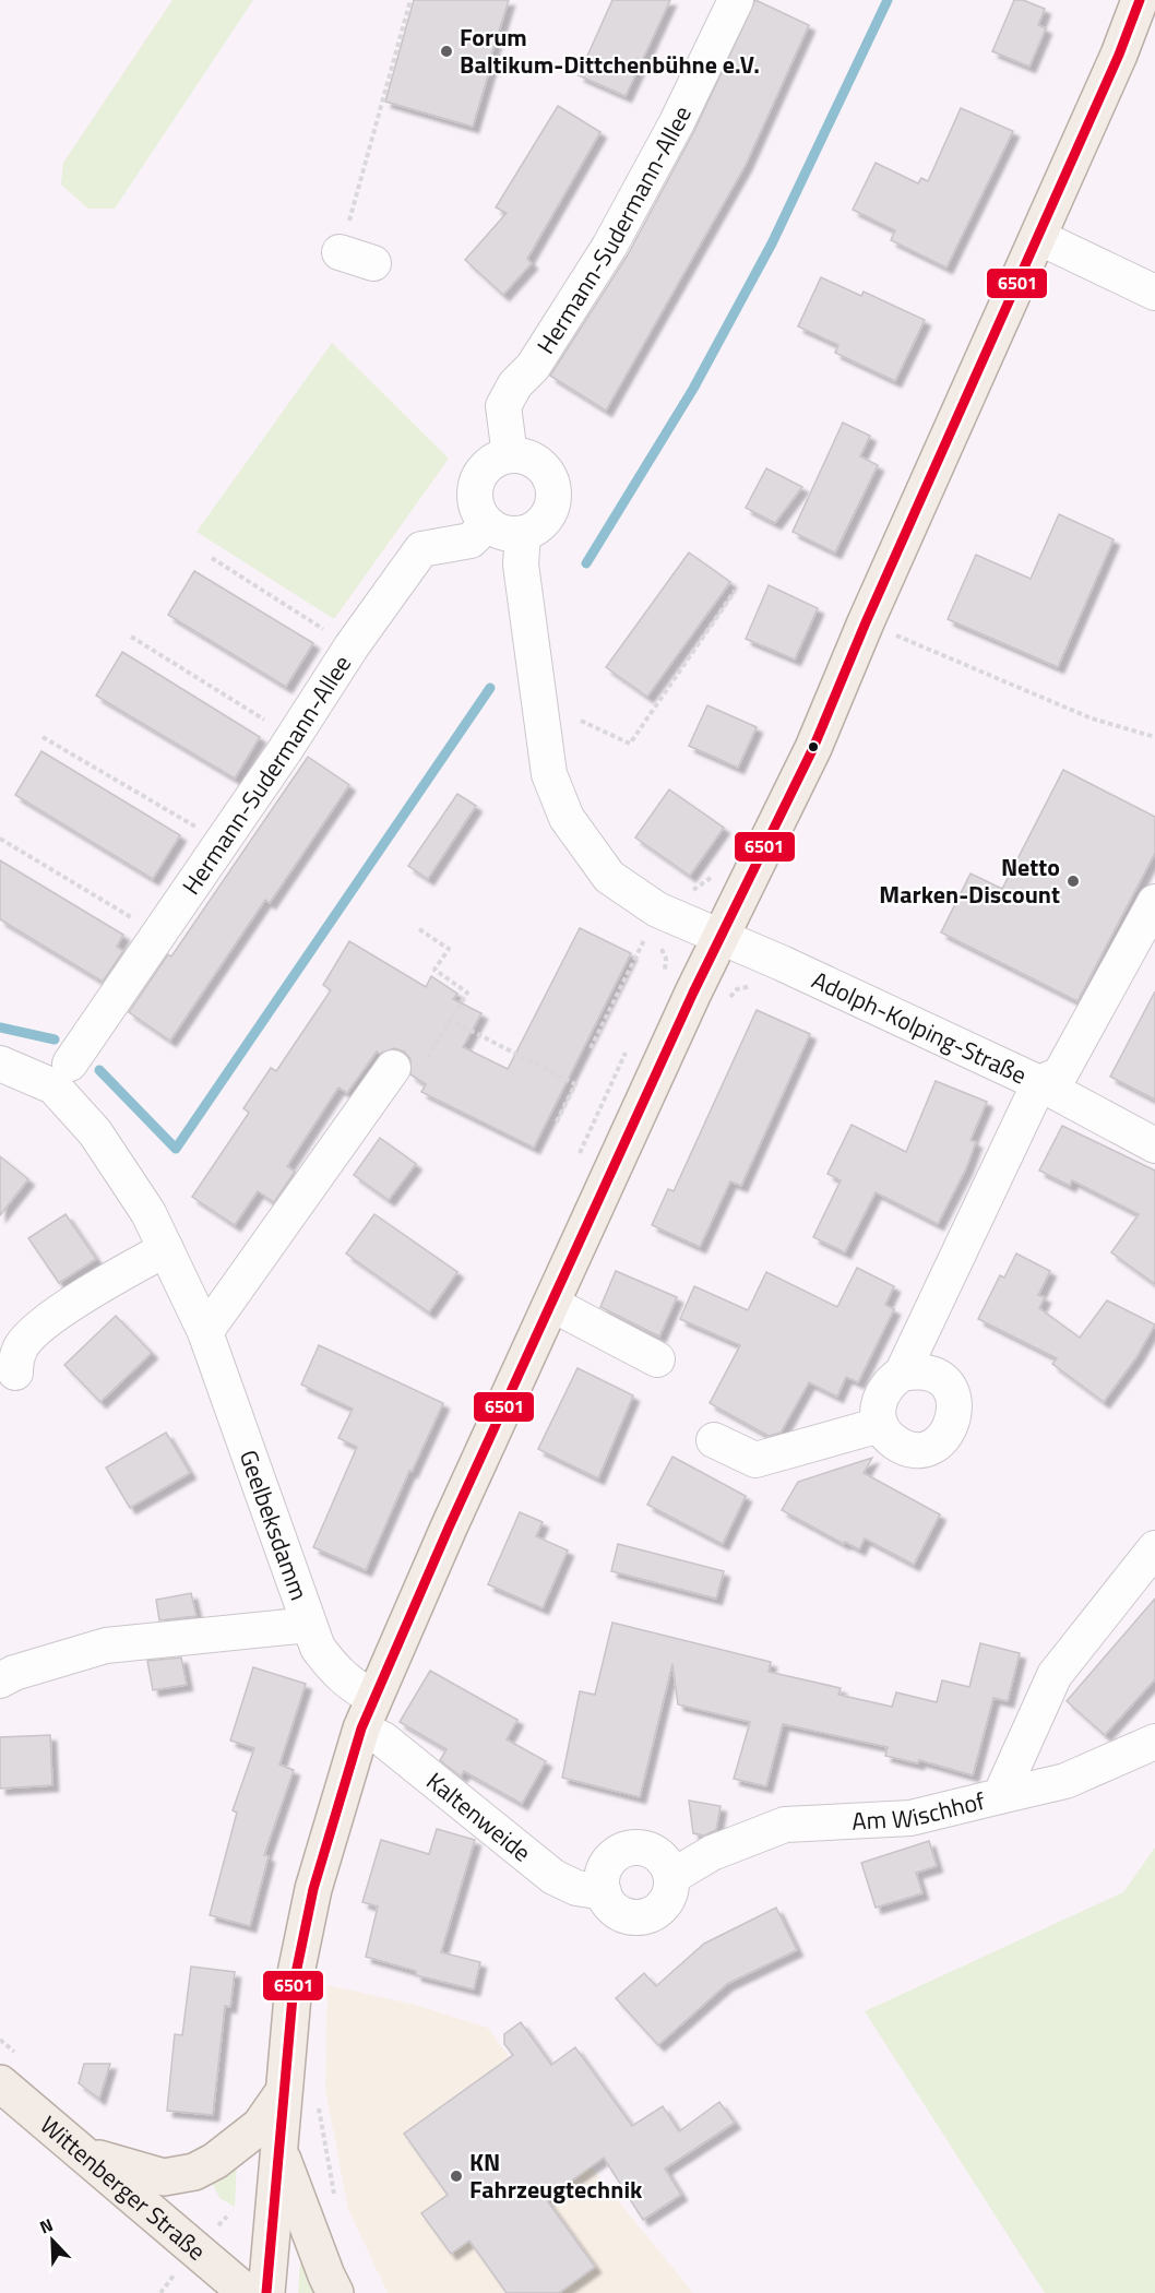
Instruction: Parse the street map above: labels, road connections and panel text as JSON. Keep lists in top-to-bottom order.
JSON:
{
  "streets": {
    "main road": ["Wittenberger Straße"],
    "street": [
      "Hermann-Sudermann-Allee",
      "Adolph-Kolping-Straße",
      "Geelbeksdamm",
      "Am Wischhof",
      "Kaltenweide"
    ]
  },
  "crossings": [
    ["Geelbeksdamm", "Kaltenweide"],
    ["Am Wischhof", "Kaltenweide"]
  ],
  "places": ["Forum Baltikum-Dittchenbühne e.V.", "Netto Marken-Discount", "KN Fahrzeugtechnik"],
  "lines": ["transit line 6501"],
  "north": "top left"
}
